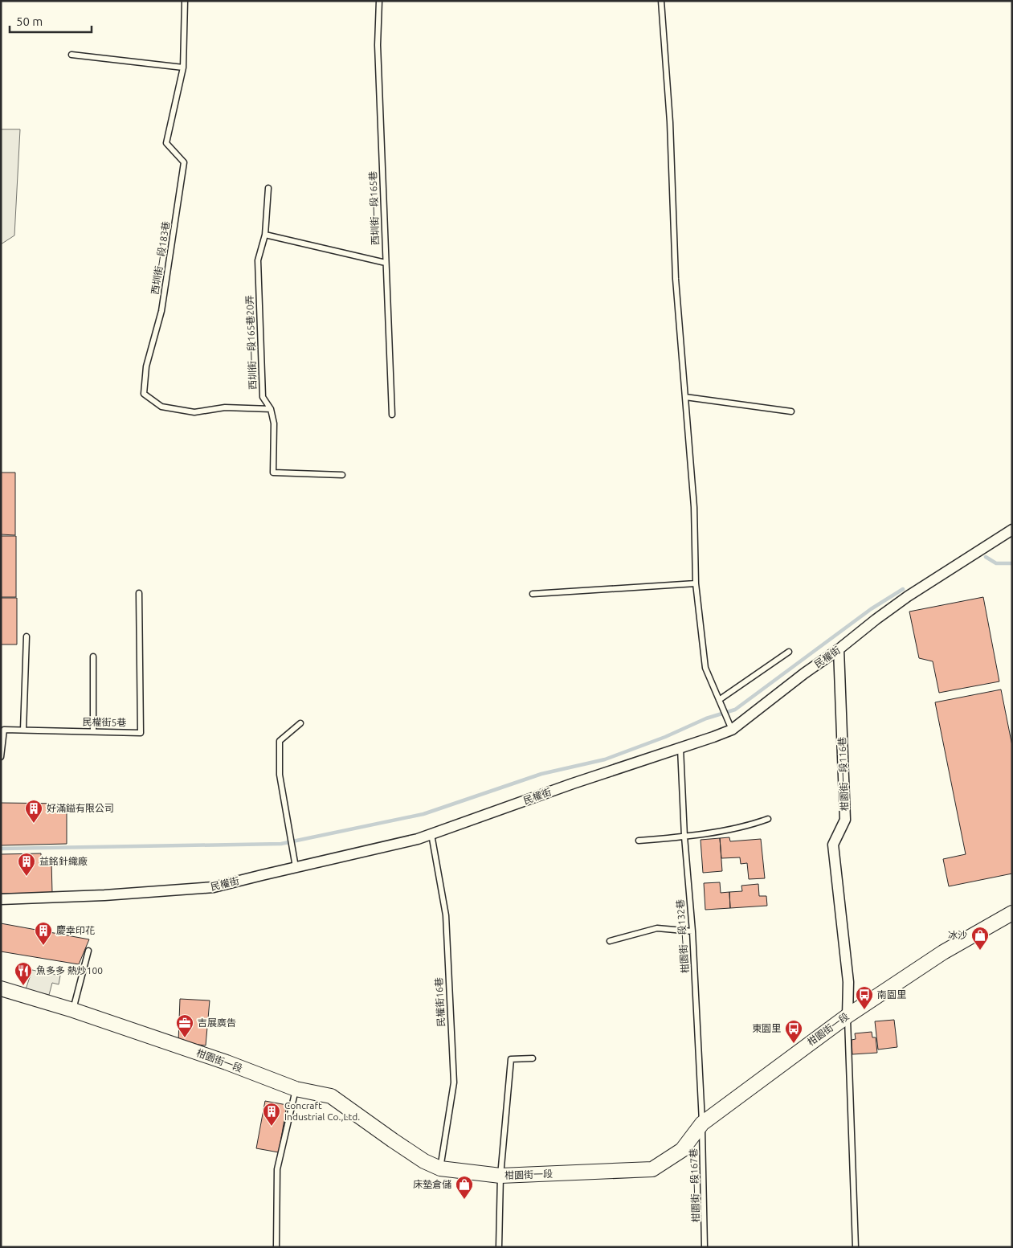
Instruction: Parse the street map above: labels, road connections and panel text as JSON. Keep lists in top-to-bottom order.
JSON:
{
  "streets": {
    "street": ["民權街", "柑園街一段116巷", "柑園街一段"],
    "lane": [
      "西圳街一段165巷",
      "西圳街一段183巷",
      "西圳街一段165巷20弄",
      "民權街5巷",
      "柑園街一段132巷",
      "民權街16巷",
      "柑園街一段167巷"
    ]
  },
  "crossings": [
    ["西圳街一段183巷", "西圳街一段165巷20弄"],
    ["民權街", "柑園街一段116巷"],
    ["民權街", "柑園街一段132巷"],
    ["民權街", "民權街16巷"],
    ["柑園街一段116巷", "柑園街一段"],
    ["柑園街一段132巷", "柑園街一段"],
    ["柑園街一段132巷", "柑園街一段167巷"],
    ["民權街16巷", "柑園街一段"],
    ["柑園街一段", "柑園街一段167巷"]
  ],
  "places": {
    "building": [
      "好滿鎰有限公司",
      "益銘針織廠",
      "慶幸印花",
      "Concraft Industrial Co.,Ltd."
    ],
    "shop": ["冰沙", "床墊倉儲"],
    "restaurant": ["魚多多 熱炒100"],
    "bus stop": ["南園里", "東園里"],
    "office": ["吉展廣告"]
  },
  "scale_bar": "50 m"
}
